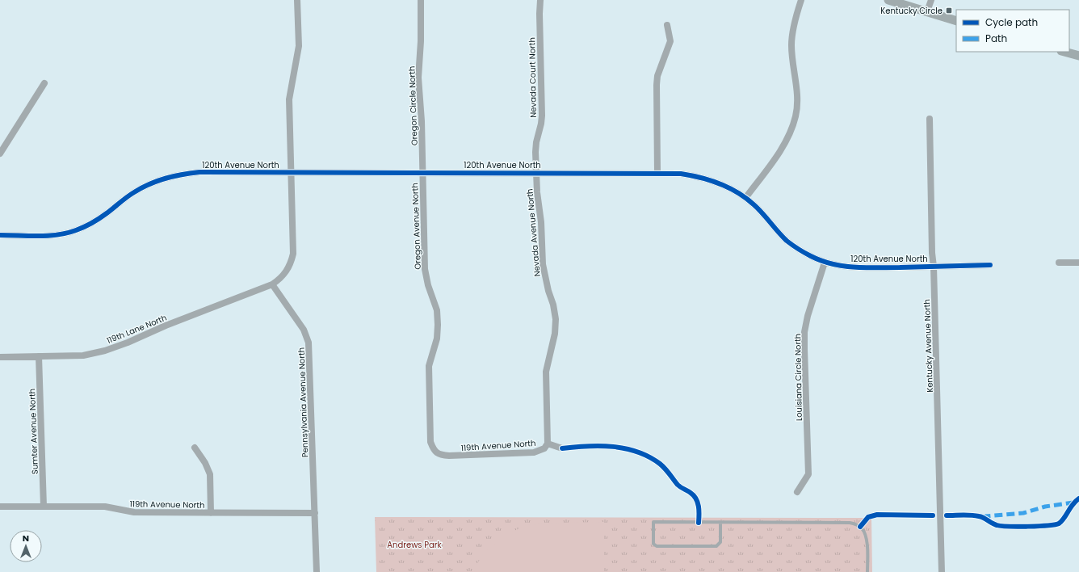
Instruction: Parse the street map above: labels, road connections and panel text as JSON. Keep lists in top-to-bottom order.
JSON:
{
  "streets": {
    "street": [
      "Nevada Court North",
      "Oregon Circle North",
      "120th Avenue North",
      "Oregon Avenue North",
      "Nevada Avenue North",
      "119th Lane North",
      "Kentucky Avenue North",
      "Louisiana Circle North",
      "Pennsylvania Avenue North",
      "Sumter Avenue North",
      "119th Avenue North"
    ]
  },
  "crossings": [
    ["Nevada Court North", "120th Avenue North"],
    ["Nevada Court North", "Nevada Avenue North"],
    ["Oregon Circle North", "120th Avenue North"],
    ["Oregon Circle North", "Oregon Avenue North"],
    ["120th Avenue North", "Oregon Avenue North"],
    ["120th Avenue North", "Nevada Avenue North"],
    ["120th Avenue North", "Kentucky Avenue North"],
    ["120th Avenue North", "Louisiana Circle North"],
    ["Oregon Avenue North", "119th Avenue North"],
    ["Nevada Avenue North", "119th Avenue North"],
    ["119th Lane North", "Pennsylvania Avenue North"],
    ["119th Lane North", "Sumter Avenue North"],
    ["Pennsylvania Avenue North", "119th Avenue North"],
    ["Sumter Avenue North", "119th Avenue North"]
  ],
  "parks": ["Andrews Park"],
  "places": {
    "transit": ["Kentucky Circle"]
  },
  "legend": ["Cycle path", "Path"],
  "north": "top"
}
